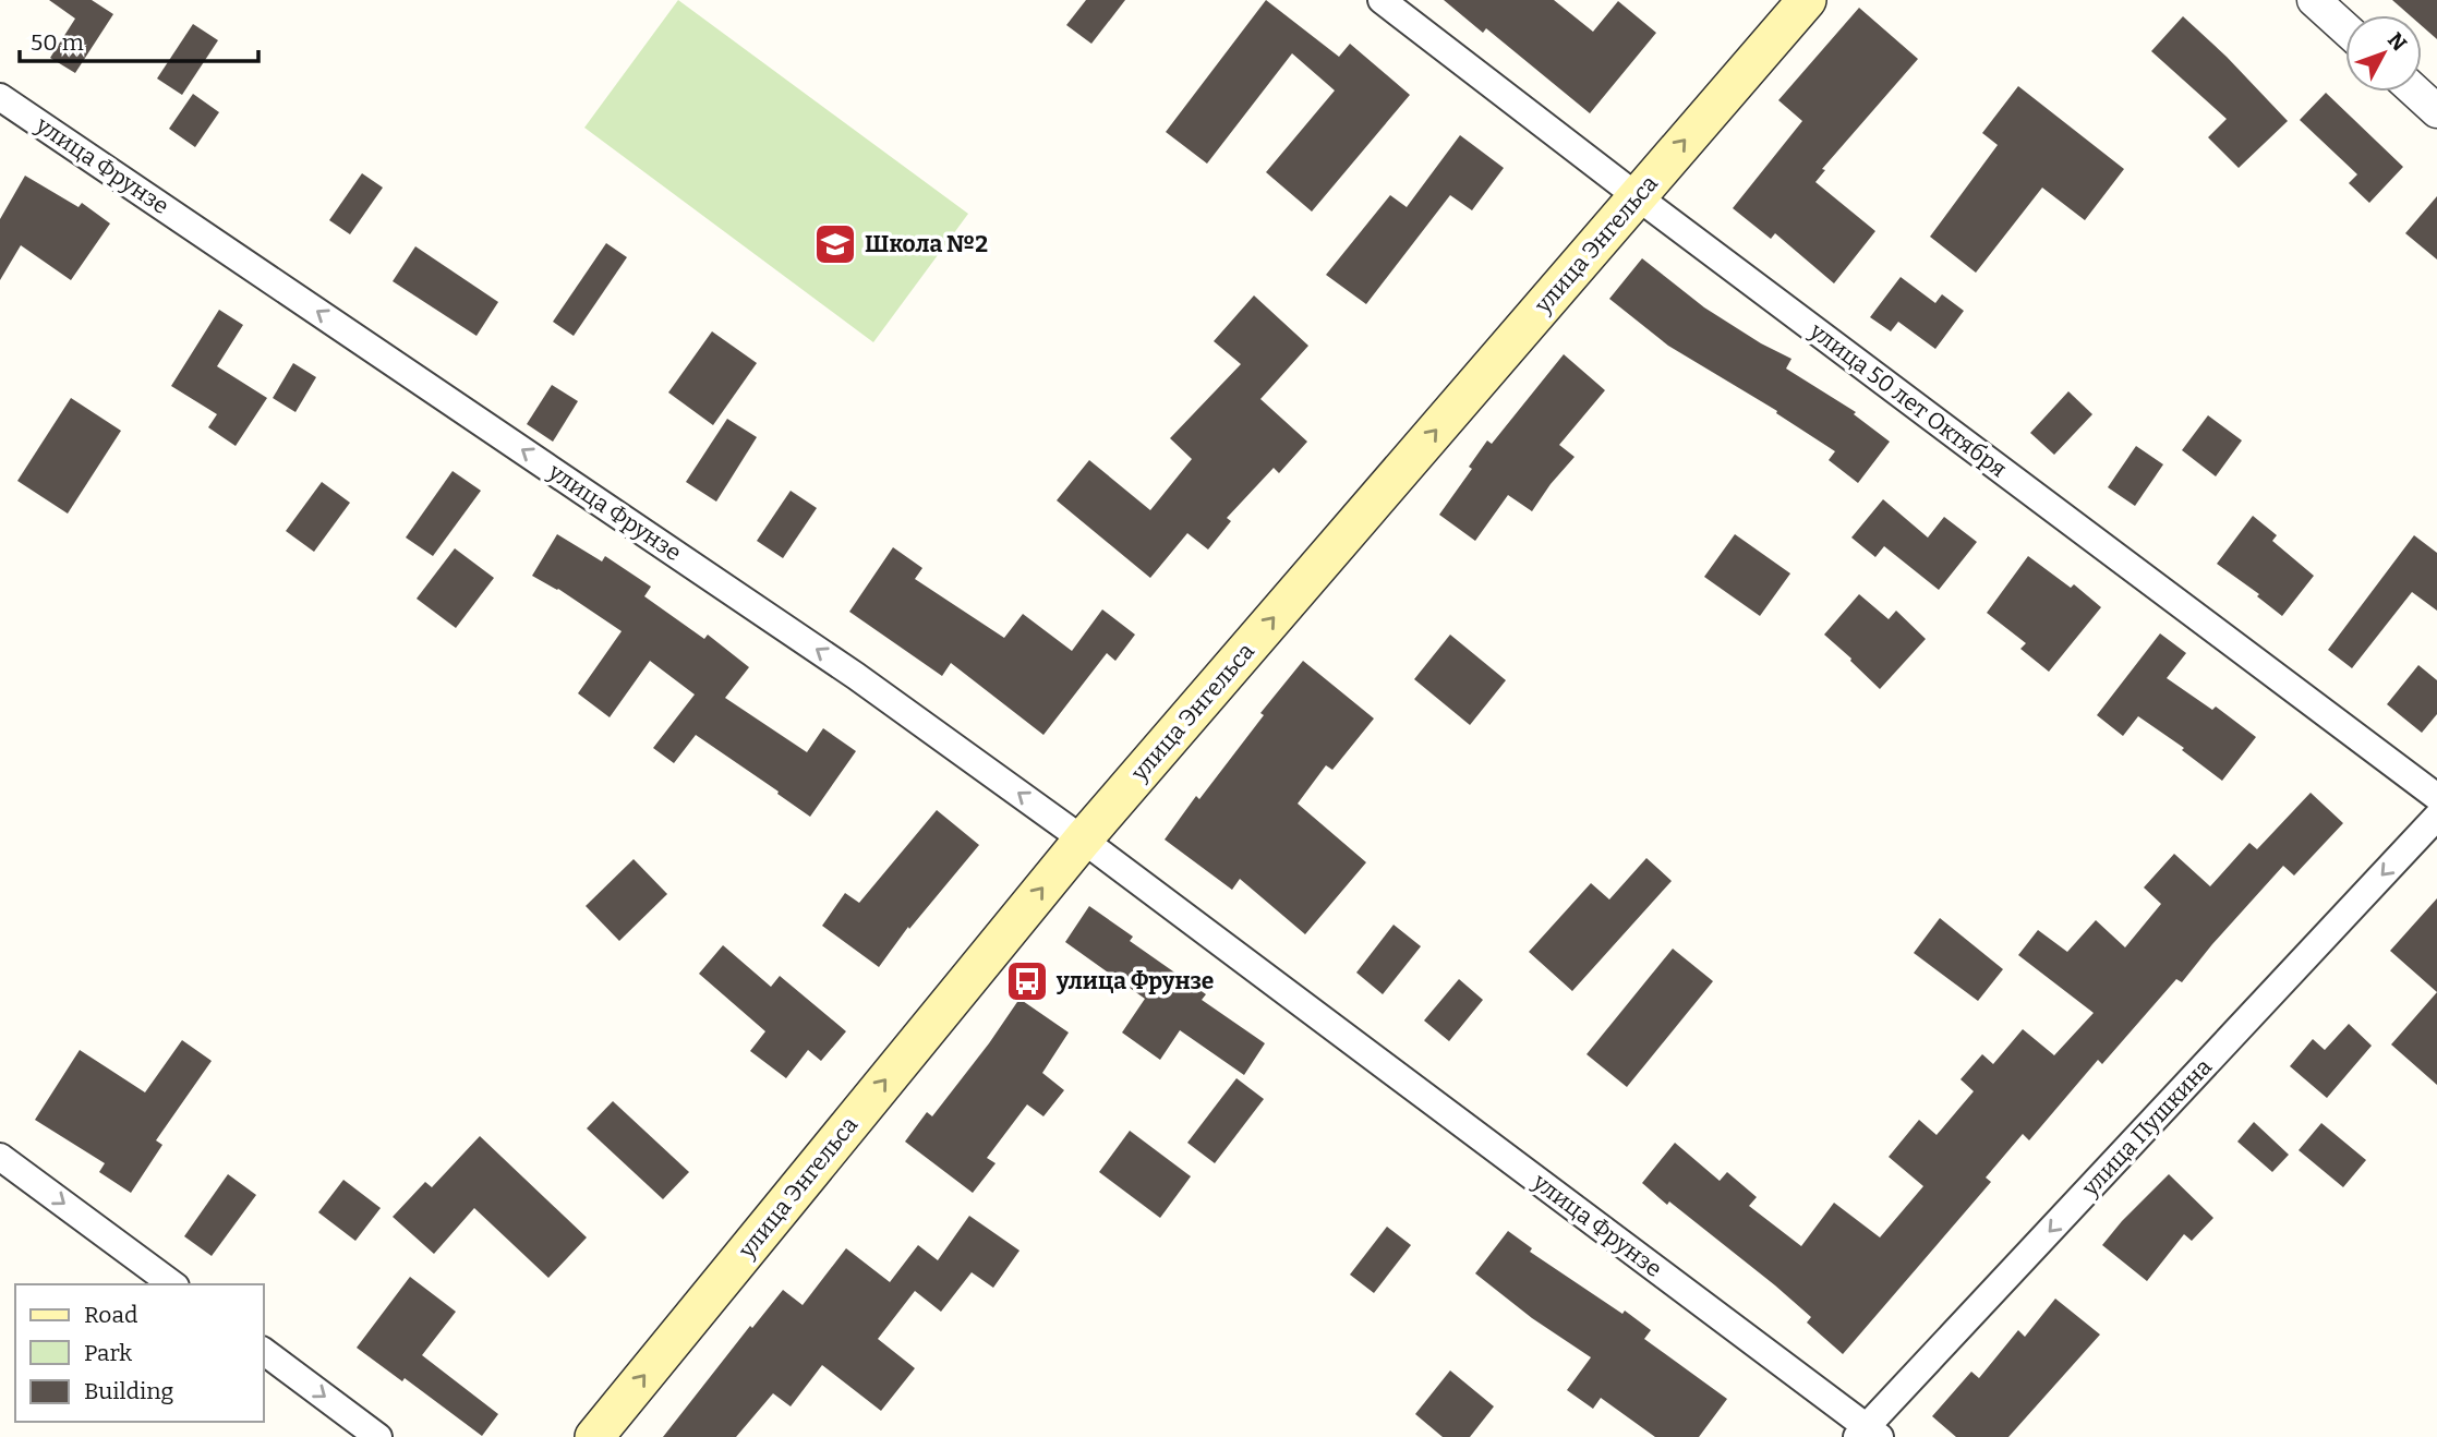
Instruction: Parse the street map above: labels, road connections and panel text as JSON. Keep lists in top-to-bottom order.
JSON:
{
  "streets": {
    "main road": ["улица Энгельса"],
    "street": ["улица Фрунзе", "улица 50 лет Октября", "улица Пушкина"]
  },
  "crossings": [
    ["улица Фрунзе", "улица Энгельса"],
    ["улица Фрунзе", "улица Пушкина"],
    ["улица Энгельса", "улица 50 лет Октября"]
  ],
  "one_way": ["улица Фрунзе", "улица Энгельса", "улица Пушкина"],
  "places": {
    "school or university": ["Школа №2"],
    "bus stop": ["улица Фрунзе"]
  },
  "legend": ["Road", "Park", "Building"],
  "scale_bar": "50 m",
  "north": "top right"
}
